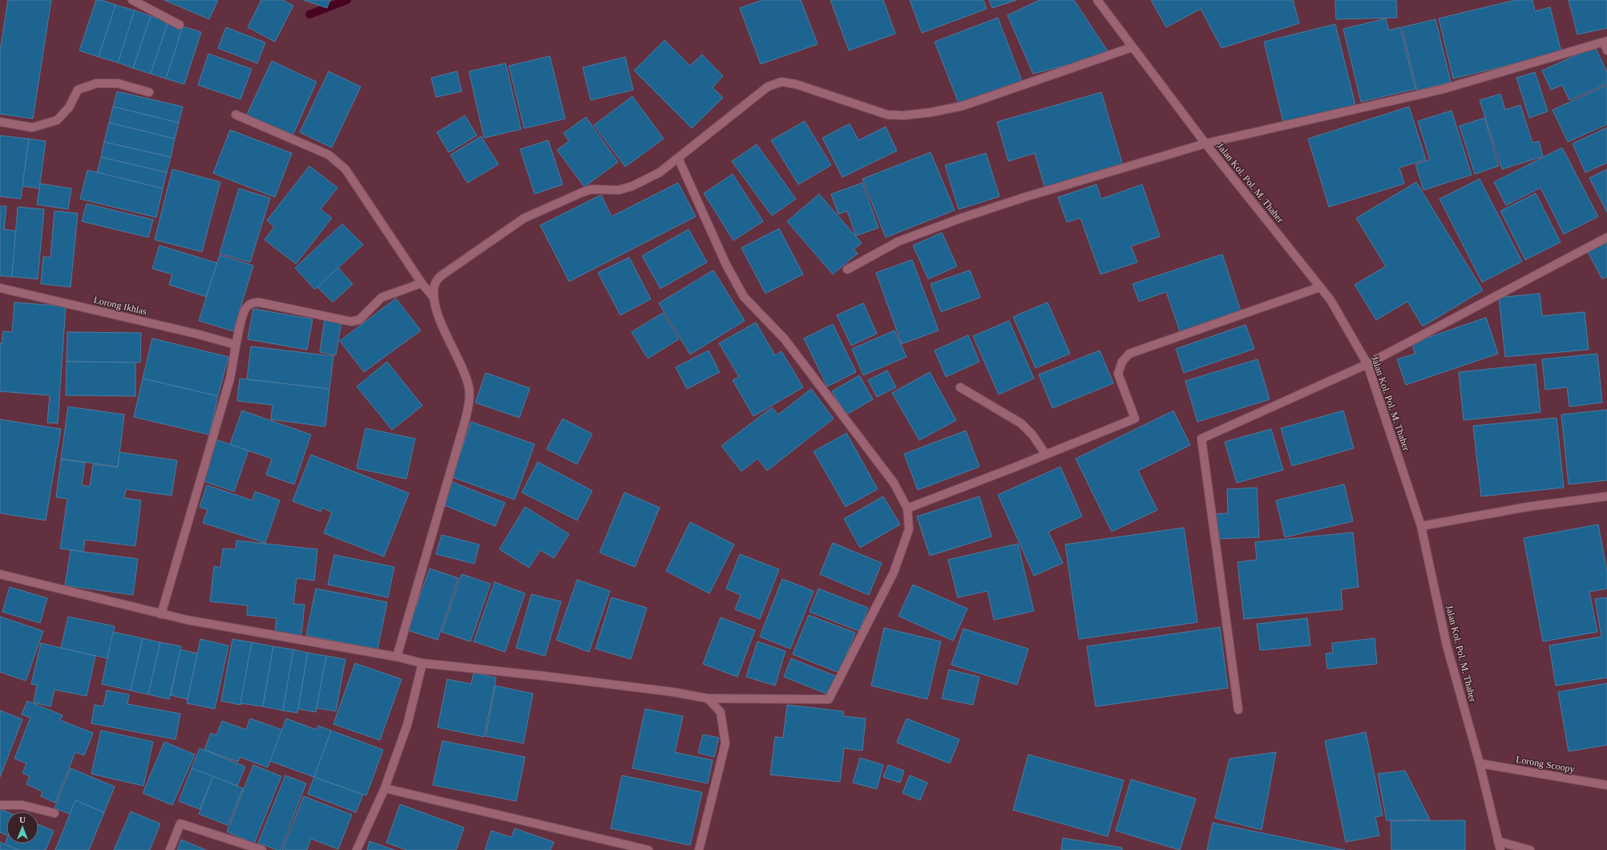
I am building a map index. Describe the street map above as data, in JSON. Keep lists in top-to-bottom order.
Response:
{
  "streets": {
    "street": ["Jalan Kol. Pol. M. Thaher", "Lorong Ikhlas", "Lorong Scoopy"]
  },
  "crossings": [
    ["Jalan Kol. Pol. M. Thaher", "Lorong Scoopy"]
  ],
  "north": "top"
}
